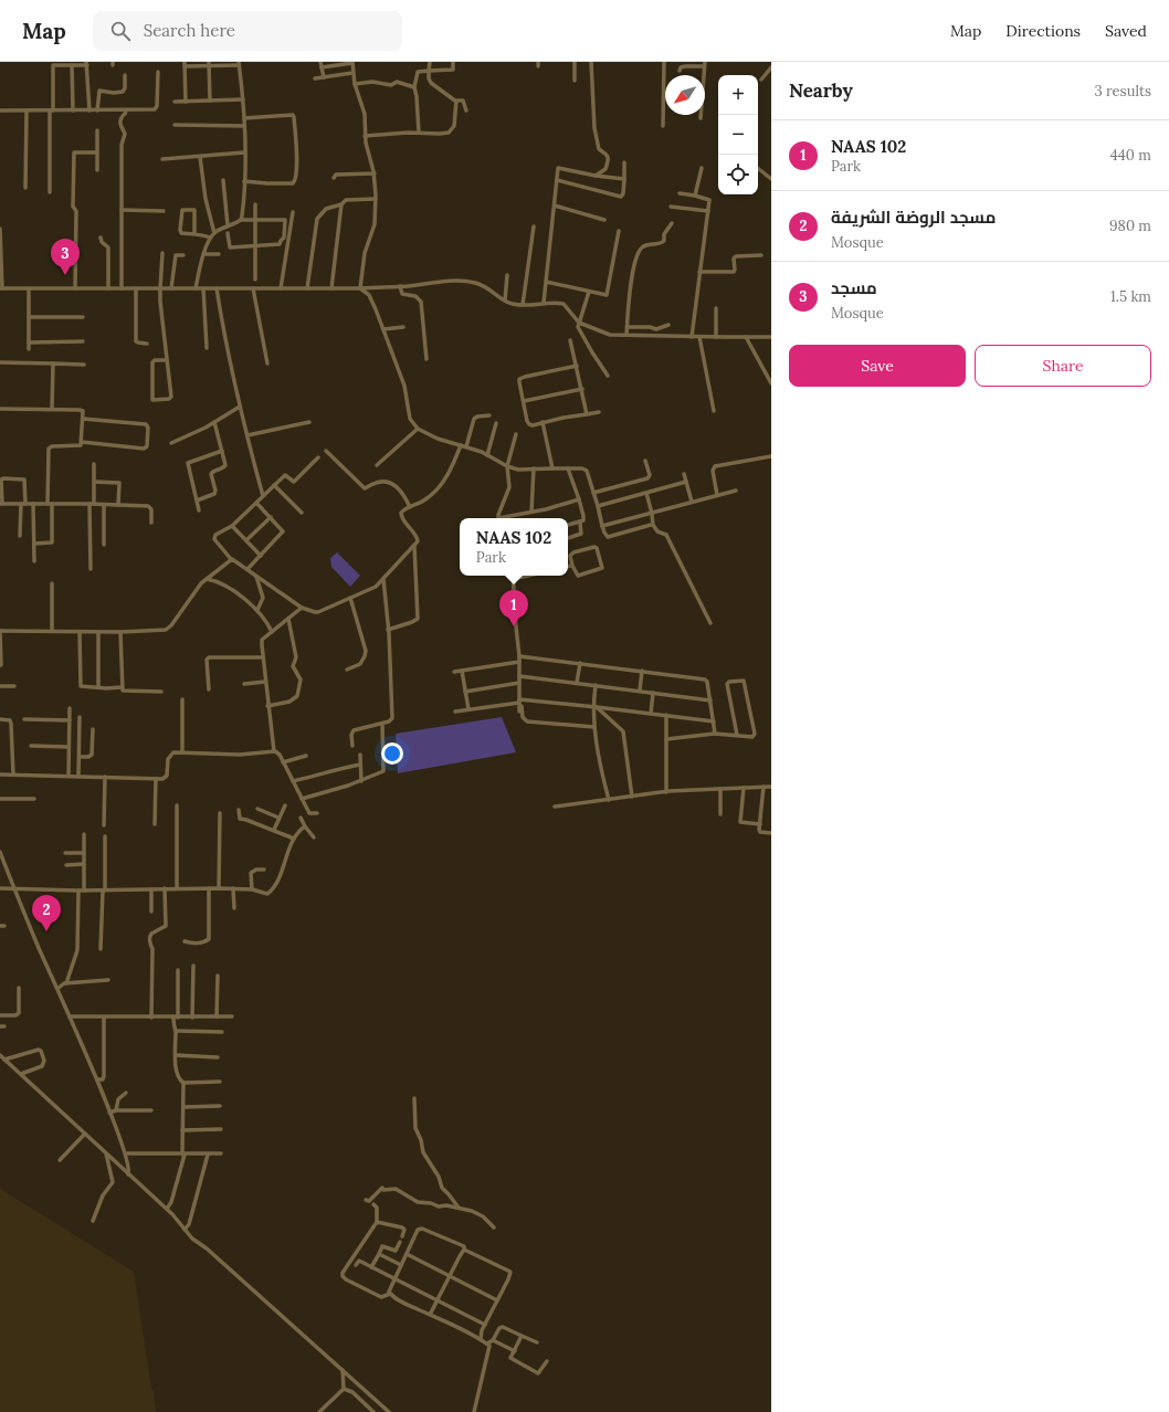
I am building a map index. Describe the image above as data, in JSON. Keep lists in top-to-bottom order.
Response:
{
  "north": "bottom left",
  "page": {
    "header": "Map",
    "search": "Search here",
    "nav": ["Map", "Directions", "Saved"],
    "heading": ["Nearby", "3 results"],
    "map_buttons": ["+", "−"],
    "list": [
      {
        "mark": "1",
        "name": "NAAS 102",
        "note": "Park",
        "value": "440 m"
      },
      {
        "mark": "2",
        "name": "مسجد الروضة الشريفة",
        "note": "Mosque",
        "value": "980 m"
      },
      {
        "mark": "3",
        "name": "مسجد",
        "note": "Mosque",
        "value": "1.5 km"
      }
    ],
    "pins": ["3", "1", "2"],
    "buttons": ["Save", "Share"],
    "popup": ["NAAS 102", "Park"]
  }
}
